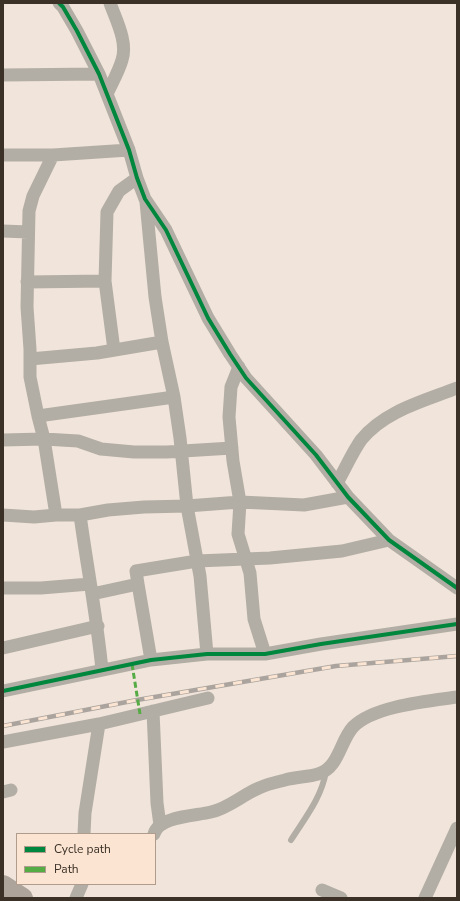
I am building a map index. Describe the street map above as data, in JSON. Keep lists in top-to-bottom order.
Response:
{
  "legend": ["Cycle path", "Path"]
}
